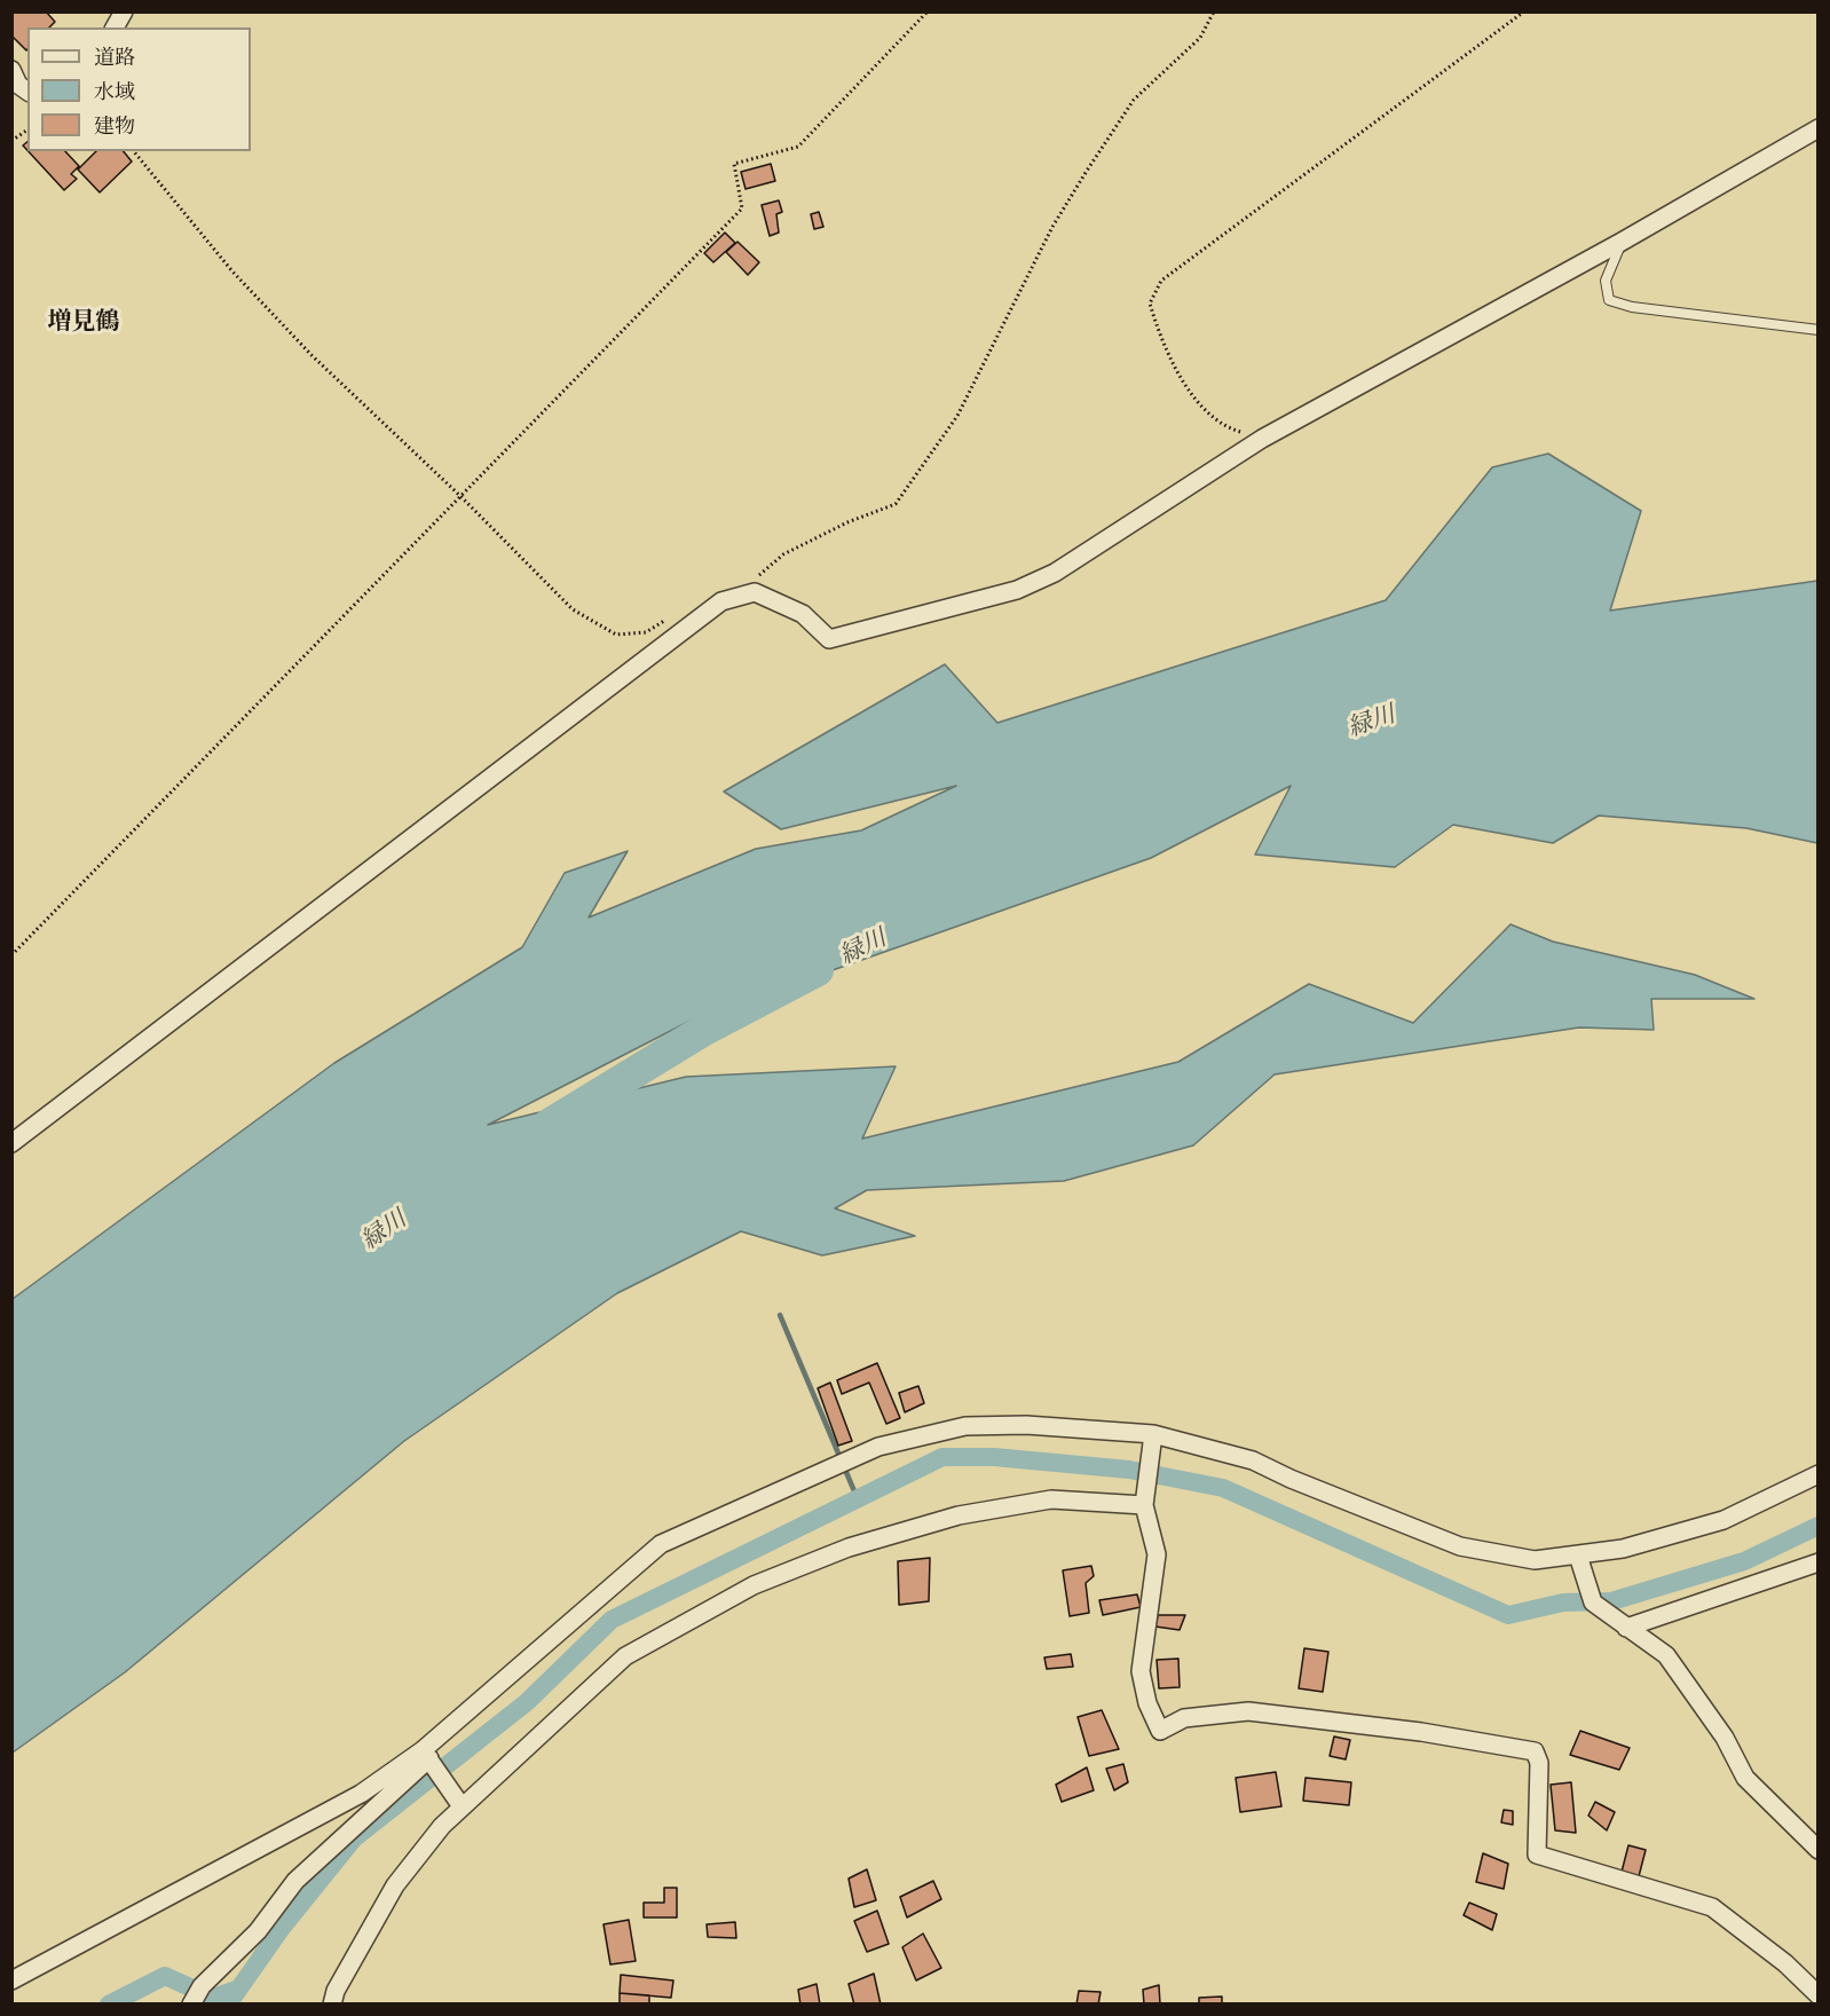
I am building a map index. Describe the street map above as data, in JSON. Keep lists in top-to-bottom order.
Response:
{
  "districts": ["増見鶴"],
  "water": ["緑川"],
  "legend": ["道路", "水域", "建物"]
}
